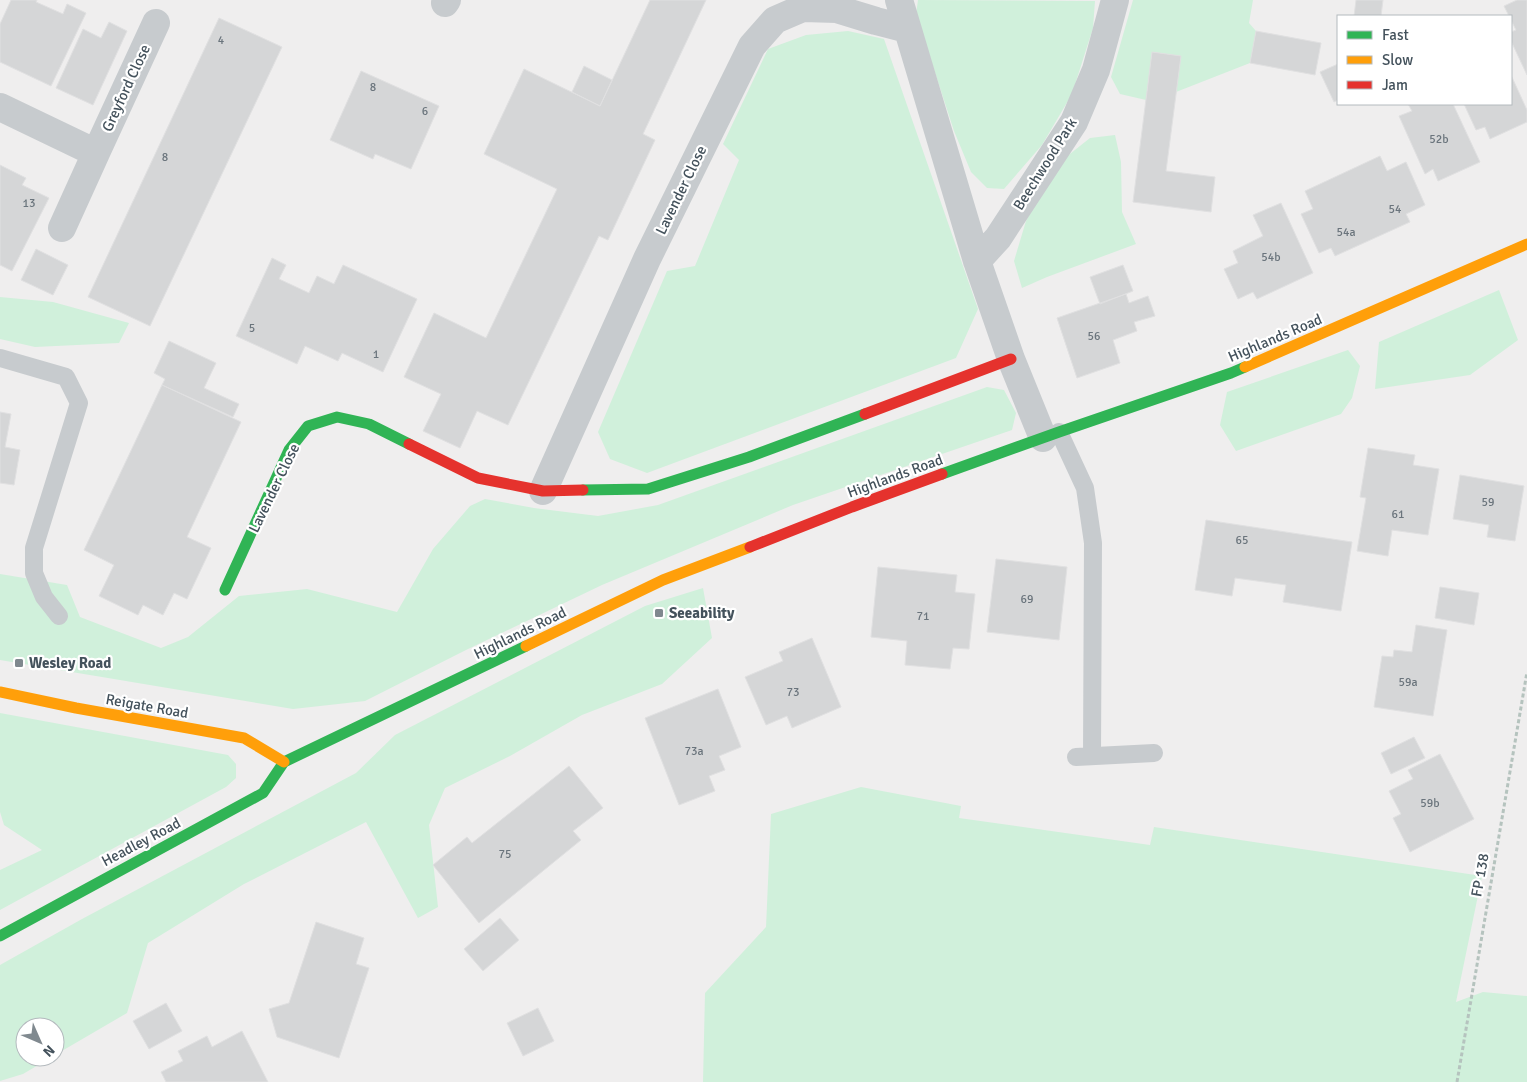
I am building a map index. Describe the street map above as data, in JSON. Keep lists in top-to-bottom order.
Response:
{
  "streets": {
    "main road": [
      "Lavender Close",
      "Highlands Road",
      "Reigate Road",
      "Headley Road"
    ],
    "street": ["Greyford Close", "Beechwood Park"],
    "path": ["FP 138"]
  },
  "crossings": [
    ["Highlands Road", "Reigate Road"],
    ["Highlands Road", "Headley Road"],
    ["Reigate Road", "Headley Road"]
  ],
  "places": {
    "transit": ["Seeability", "Wesley Road"]
  },
  "house_numbers": [
    "4",
    "8",
    "6",
    "52b",
    "8",
    "13",
    "54",
    "54a",
    "54b",
    "5",
    "56",
    "1",
    "59",
    "61",
    "65",
    "69",
    "71",
    "59a",
    "73",
    "73a",
    "59b",
    "75"
  ],
  "legend": ["Fast", "Slow", "Jam"],
  "north": "bottom right"
}
